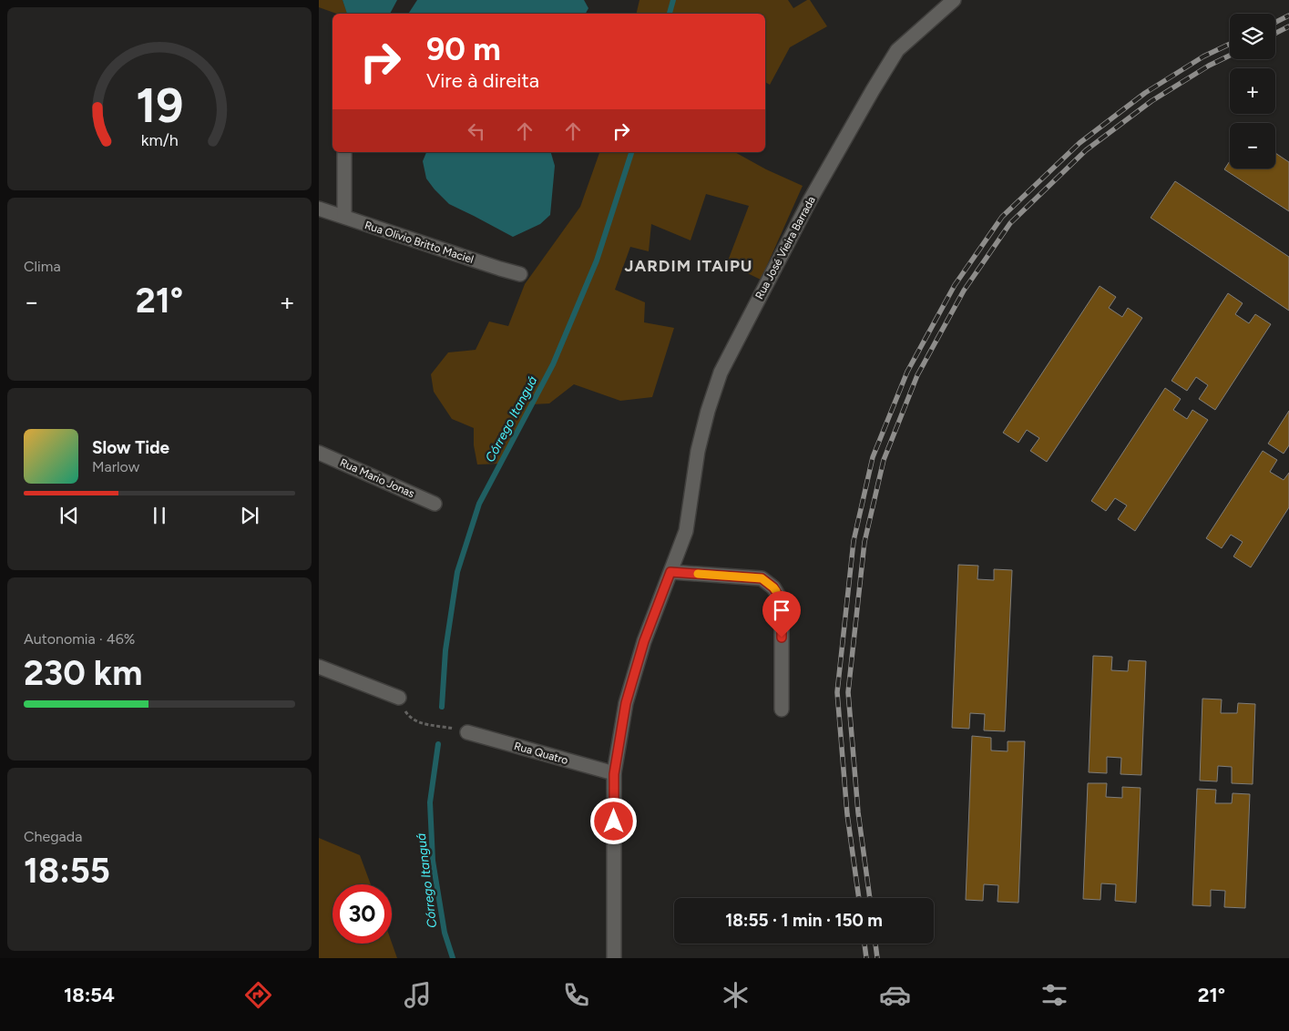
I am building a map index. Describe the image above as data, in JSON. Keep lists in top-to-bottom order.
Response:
{
  "streets": {
    "street": [
      "Rua Olivio Britto Maciel",
      "Rua José Vieira Barrada",
      "Rua Mario Jonas",
      "Rua Quatro"
    ]
  },
  "crossings": [
    ["Rua José Vieira Barrada", "Rua Quatro"]
  ],
  "districts": ["JARDIM ITAIPU"],
  "water": ["Córrego Itanguá"],
  "page": {
    "map_buttons": ["+", "−"],
    "turn": ["90 m", "Vire à direita"],
    "tile": [
      "Clima",
      ["Autonomia · 46%", "230 km"],
      ["Chegada", "18:55"]
    ],
    "heat": ["−", "21°", "+"],
    "song": ["Slow Tide", "Marlow"],
    "limit": "30",
    "trip": "18:55 · 1 min · 150 m",
    "tabs": ["18:54", "21°"],
    "gauge": ["19", "km/h"]
  }
}
